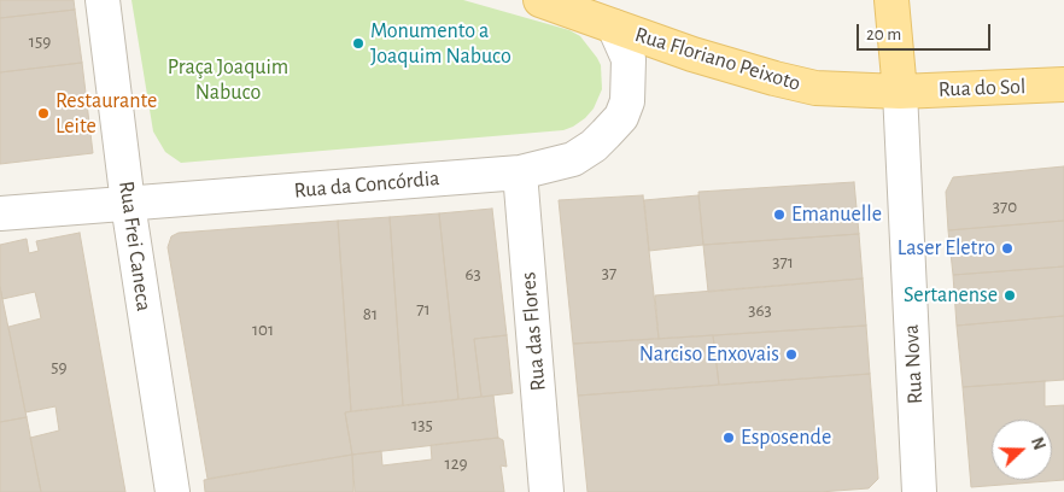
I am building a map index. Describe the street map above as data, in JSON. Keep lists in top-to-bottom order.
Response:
{
  "streets": {
    "main road": ["Rua Floriano Peixoto", "Rua do Sol"],
    "street": [
      "Rua da Concórdia",
      "Rua Frei Caneca",
      "Rua das Flores",
      "Rua Nova"
    ]
  },
  "crossings": [
    ["Rua Floriano Peixoto", "Rua do Sol"],
    ["Rua Floriano Peixoto", "Rua da Concórdia"],
    ["Rua Floriano Peixoto", "Rua Nova"],
    ["Rua do Sol", "Rua Nova"],
    ["Rua da Concórdia", "Rua Frei Caneca"],
    ["Rua da Concórdia", "Rua das Flores"]
  ],
  "parks": ["Praça Joaquim Nabuco"],
  "places": [
    "Monumento a Joaquim Nabuco",
    "Restaurante Leite",
    "Emanuelle",
    "Laser Eletro",
    "Sertanense",
    "Narciso Enxovais",
    "Esposende"
  ],
  "house_numbers": [
    "159",
    "370",
    "371",
    "37",
    "63",
    "71",
    "363",
    "81",
    "101",
    "59",
    "135",
    "129"
  ],
  "scale_bar": "20 m",
  "north": "right"
}
